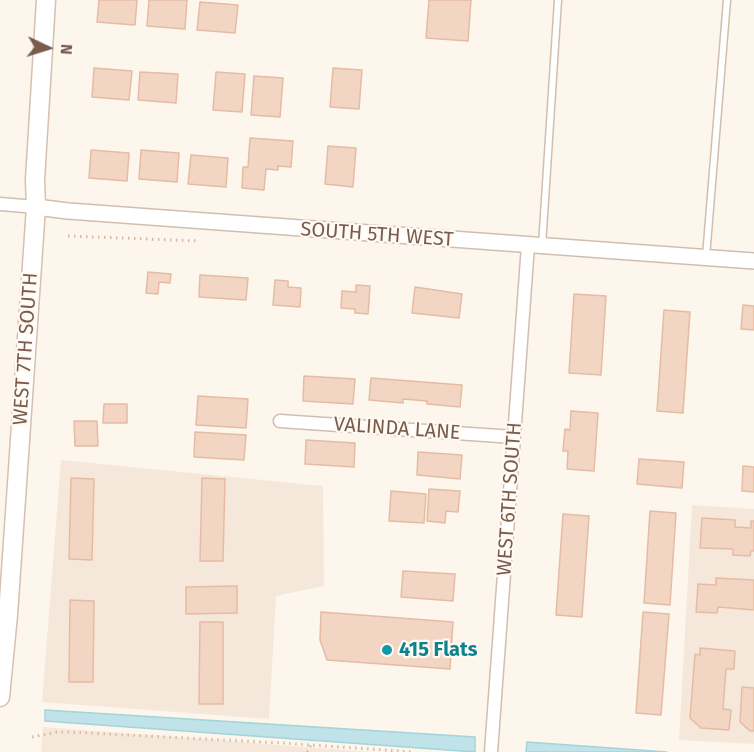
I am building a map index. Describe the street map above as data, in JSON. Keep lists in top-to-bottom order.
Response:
{
  "streets": {
    "main road": ["WEST 7TH SOUTH"],
    "street": ["SOUTH 5TH WEST", "VALINDA LANE", "WEST 6TH SOUTH"]
  },
  "crossings": [
    ["SOUTH 5TH WEST", "WEST 7TH SOUTH"],
    ["SOUTH 5TH WEST", "WEST 6TH SOUTH"],
    ["VALINDA LANE", "WEST 6TH SOUTH"]
  ],
  "places": ["415 Flats"],
  "north": "right"
}
